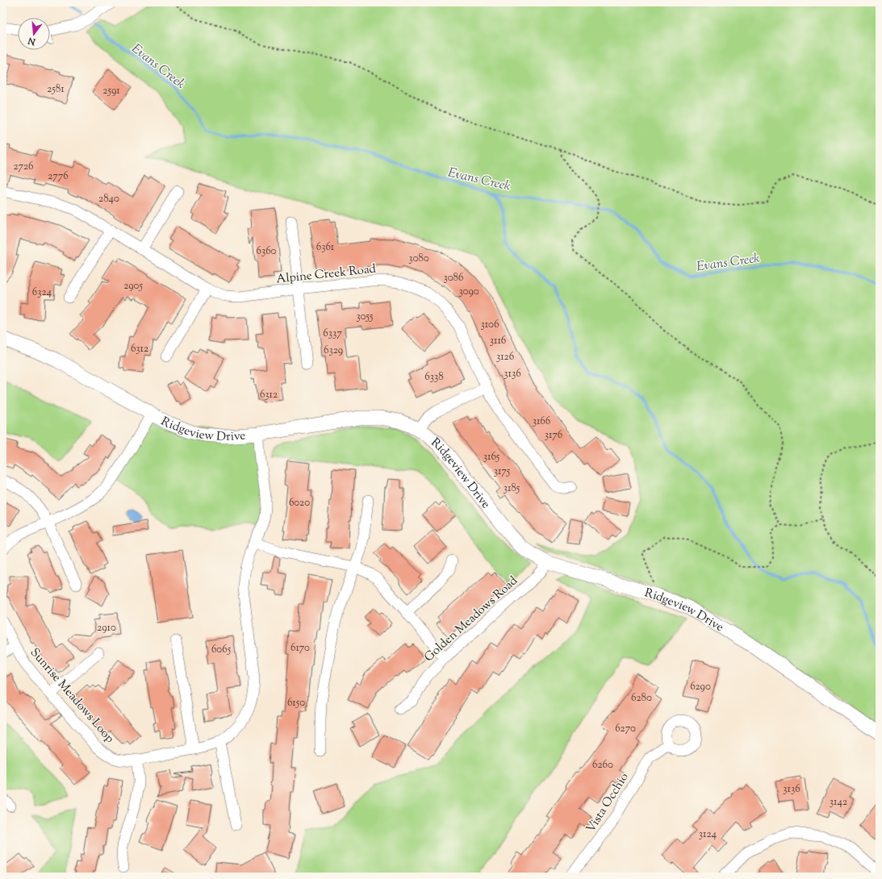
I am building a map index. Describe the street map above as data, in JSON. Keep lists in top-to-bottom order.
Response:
{
  "streets": {
    "street": [
      "Alpine Creek Road",
      "Ridgeview Drive",
      "Golden Meadows Road",
      "Sunrise Meadows Loop",
      "Vista Occhio"
    ]
  },
  "crossings": [
    ["Ridgeview Drive", "Golden Meadows Road"],
    ["Ridgeview Drive", "Sunrise Meadows Loop"]
  ],
  "water": ["Evans Creek"],
  "house_numbers": [
    "2581",
    "2591",
    "2726",
    "2776",
    "2840",
    "6361",
    "6360",
    "3080",
    "3086",
    "2905",
    "3090",
    "6324",
    "3055",
    "3106",
    "6337",
    "3116",
    "6312",
    "6329",
    "3126",
    "3136",
    "6338",
    "6312",
    "3166",
    "3176",
    "3165",
    "3175",
    "3185",
    "6020",
    "2910",
    "6170",
    "6065",
    "6290",
    "6280",
    "6150",
    "6270",
    "6260",
    "3136",
    "3142",
    "3124"
  ],
  "north": "bottom"
}
